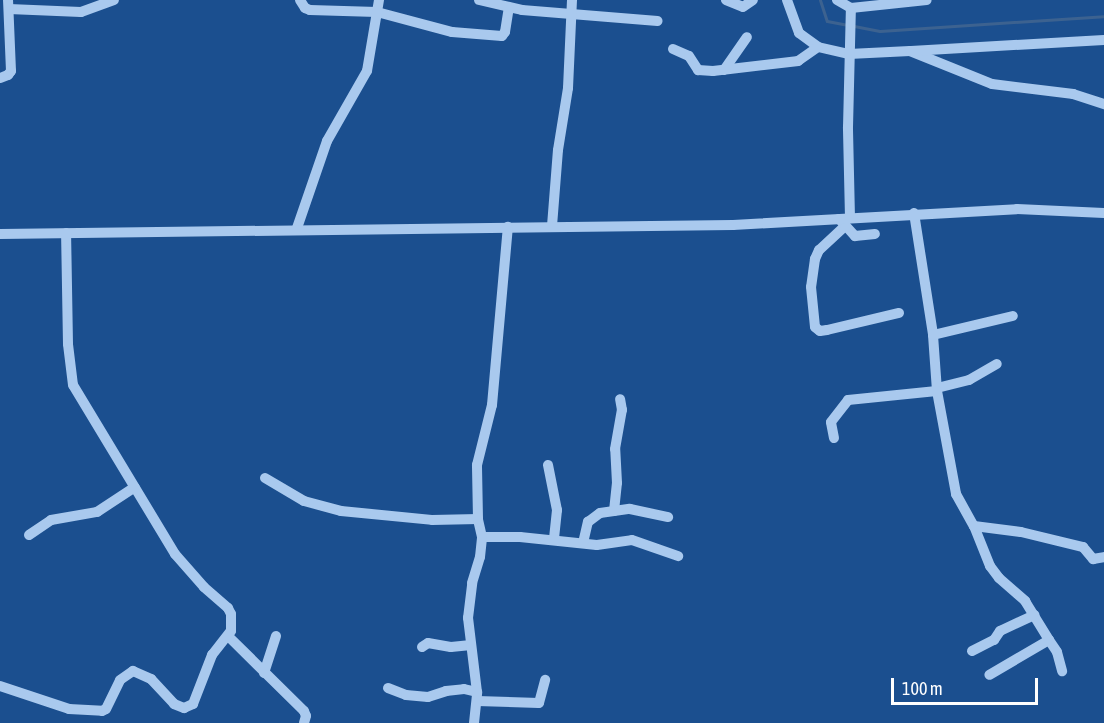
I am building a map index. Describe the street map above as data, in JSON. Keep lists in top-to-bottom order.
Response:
{
  "scale_bar": "100 m"
}
